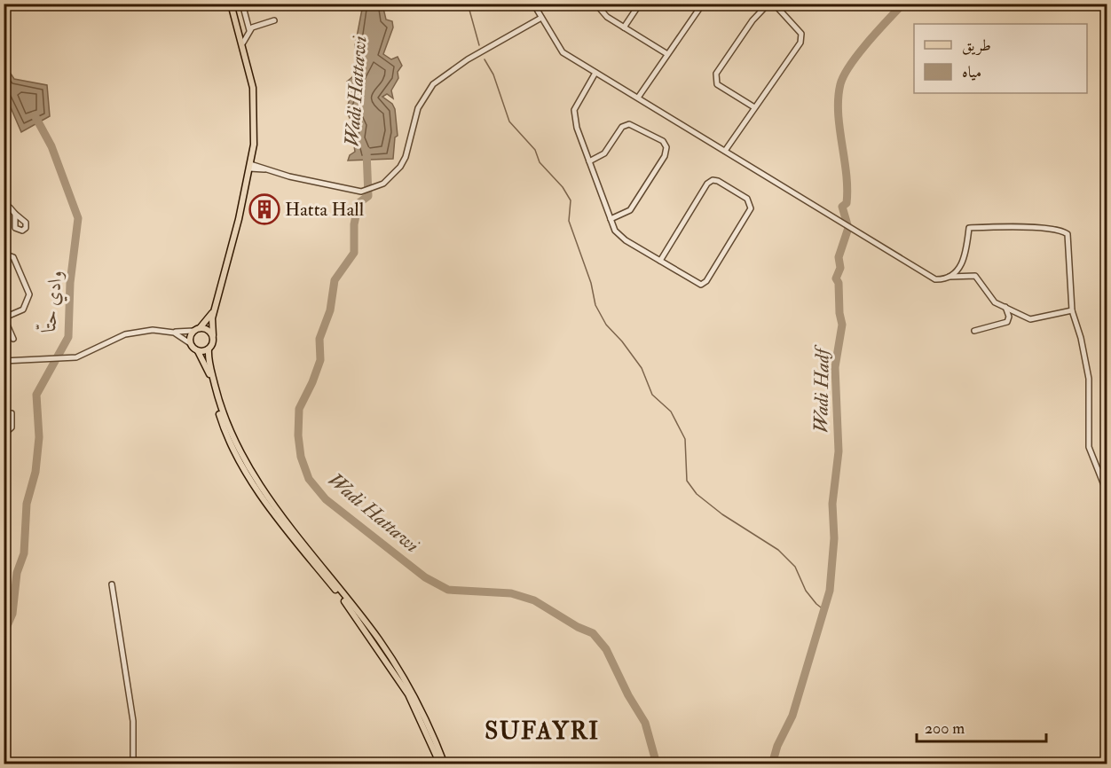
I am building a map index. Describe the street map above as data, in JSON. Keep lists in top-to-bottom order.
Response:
{
  "districts": ["SUFAYRI"],
  "water": ["Wadi Hattawi", "وادي حتّا", "Wadi Hadf"],
  "places": {
    "building": ["Hatta Hall"]
  },
  "legend": ["طريق", "مياه"],
  "scale_bar": "200 m"
}
